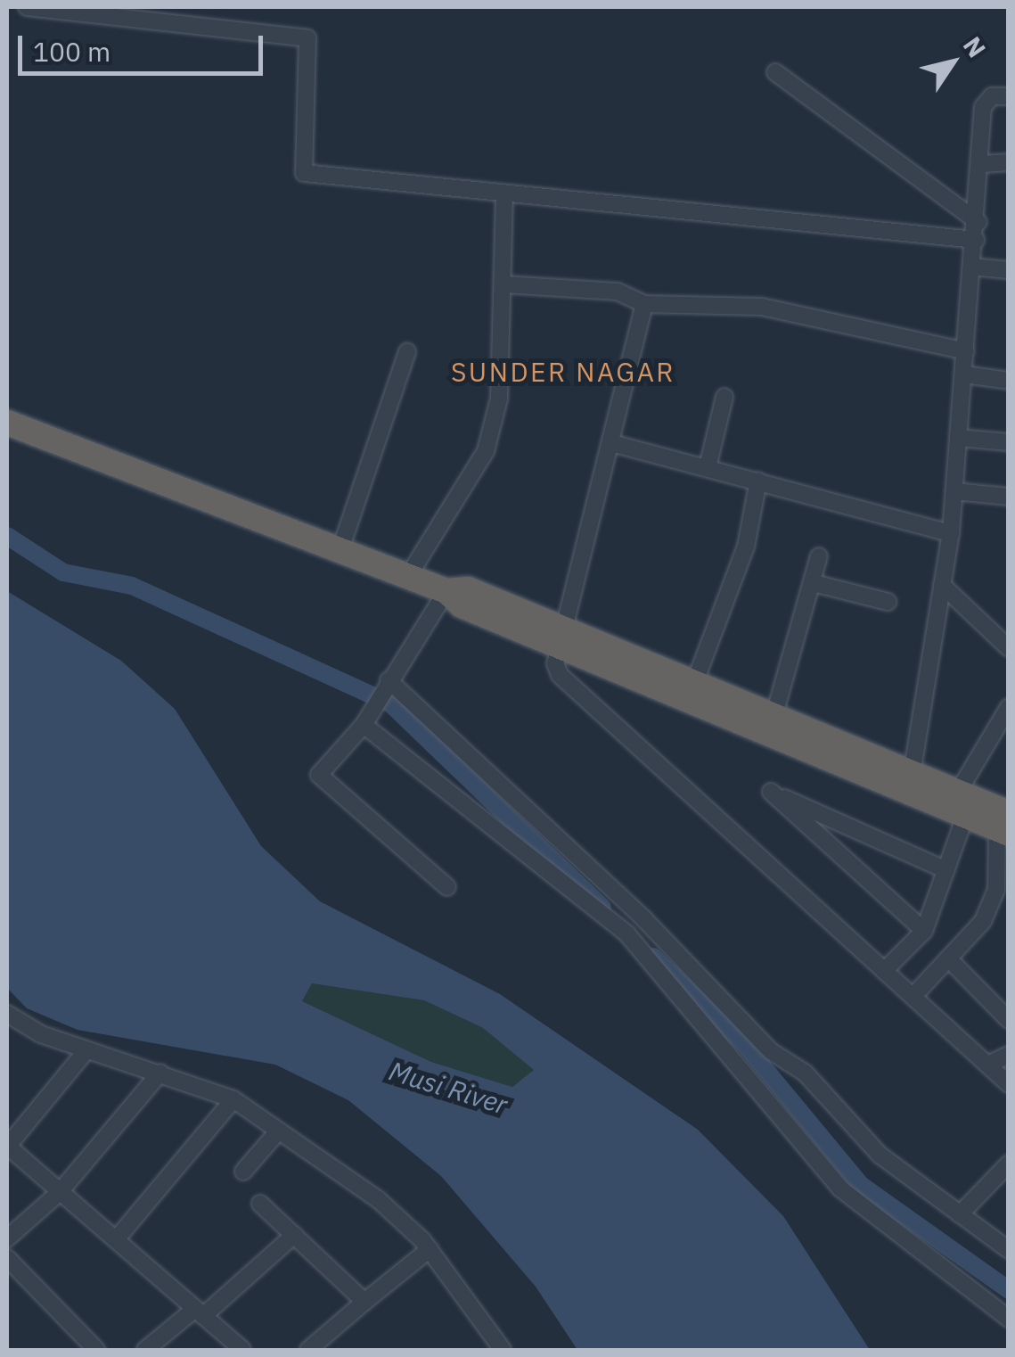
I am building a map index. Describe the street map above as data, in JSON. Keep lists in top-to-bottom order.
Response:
{
  "districts": ["SUNDER NAGAR"],
  "water": ["Musi River"],
  "scale_bar": "100 m",
  "north": "top right"
}
